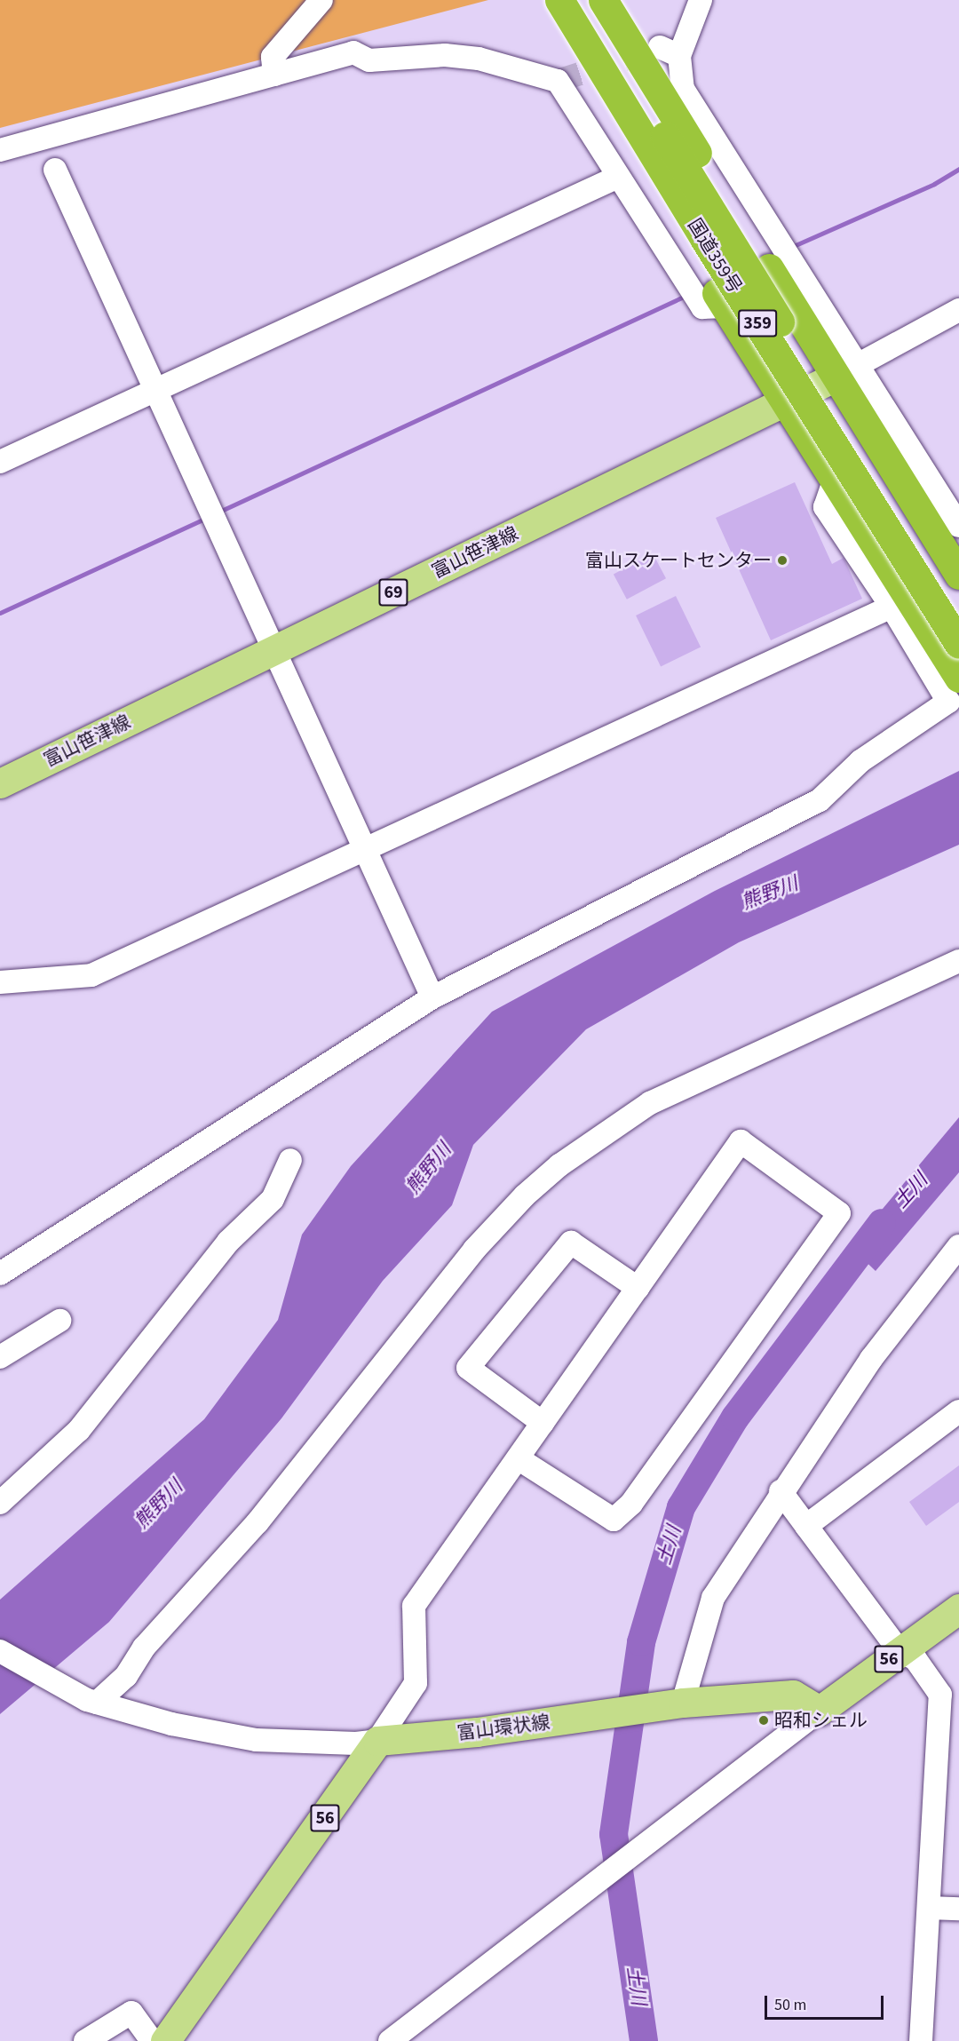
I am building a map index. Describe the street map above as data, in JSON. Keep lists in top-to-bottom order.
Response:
{
  "streets": {
    "highway": ["国道359号", "359"],
    "main road": [
      "富山笹津線",
      "69",
      "56",
      "富山環状線"
    ]
  },
  "crossings": [
    ["56", "富山環状線"]
  ],
  "water": ["熊野川", "土川"],
  "places": ["富山スケートセンター", "昭和シェル"],
  "scale_bar": "50 m"
}
